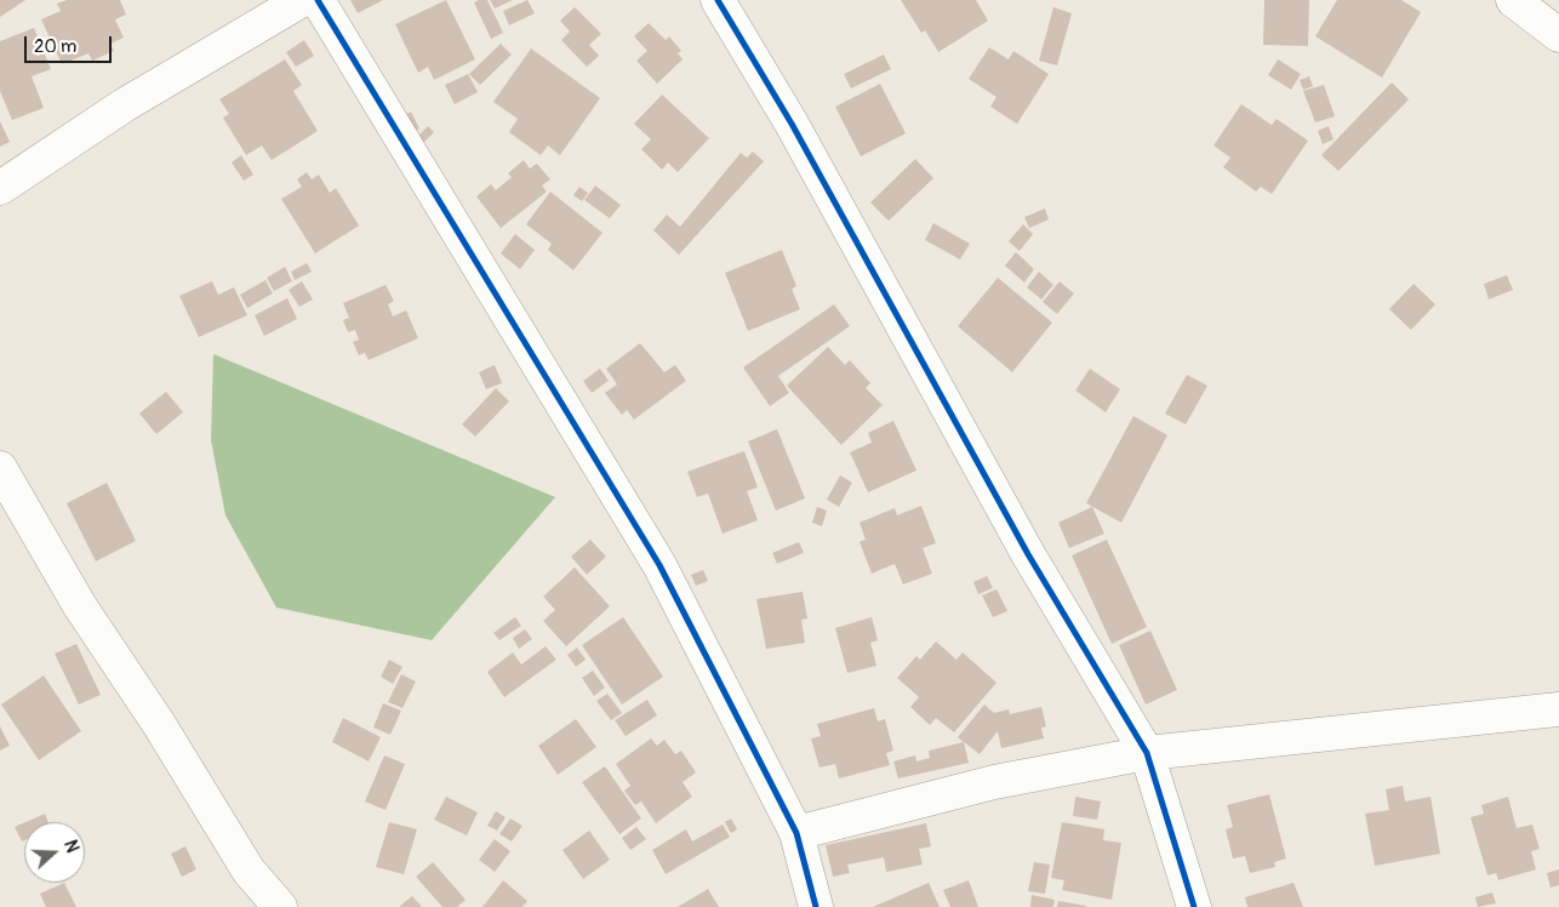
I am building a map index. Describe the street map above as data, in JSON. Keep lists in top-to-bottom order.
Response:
{
  "scale_bar": "20 m",
  "north": "right"
}
